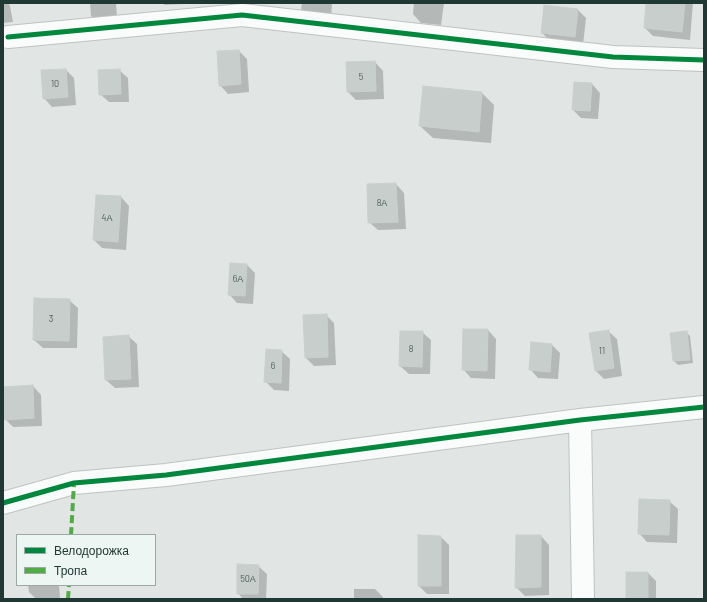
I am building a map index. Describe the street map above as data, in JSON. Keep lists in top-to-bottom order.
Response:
{
  "house_numbers": [
    "5",
    "10",
    "8А",
    "4А",
    "6А",
    "3",
    "8",
    "11",
    "6",
    "50А"
  ],
  "legend": ["Велодорожка", "Тропа"]
}
